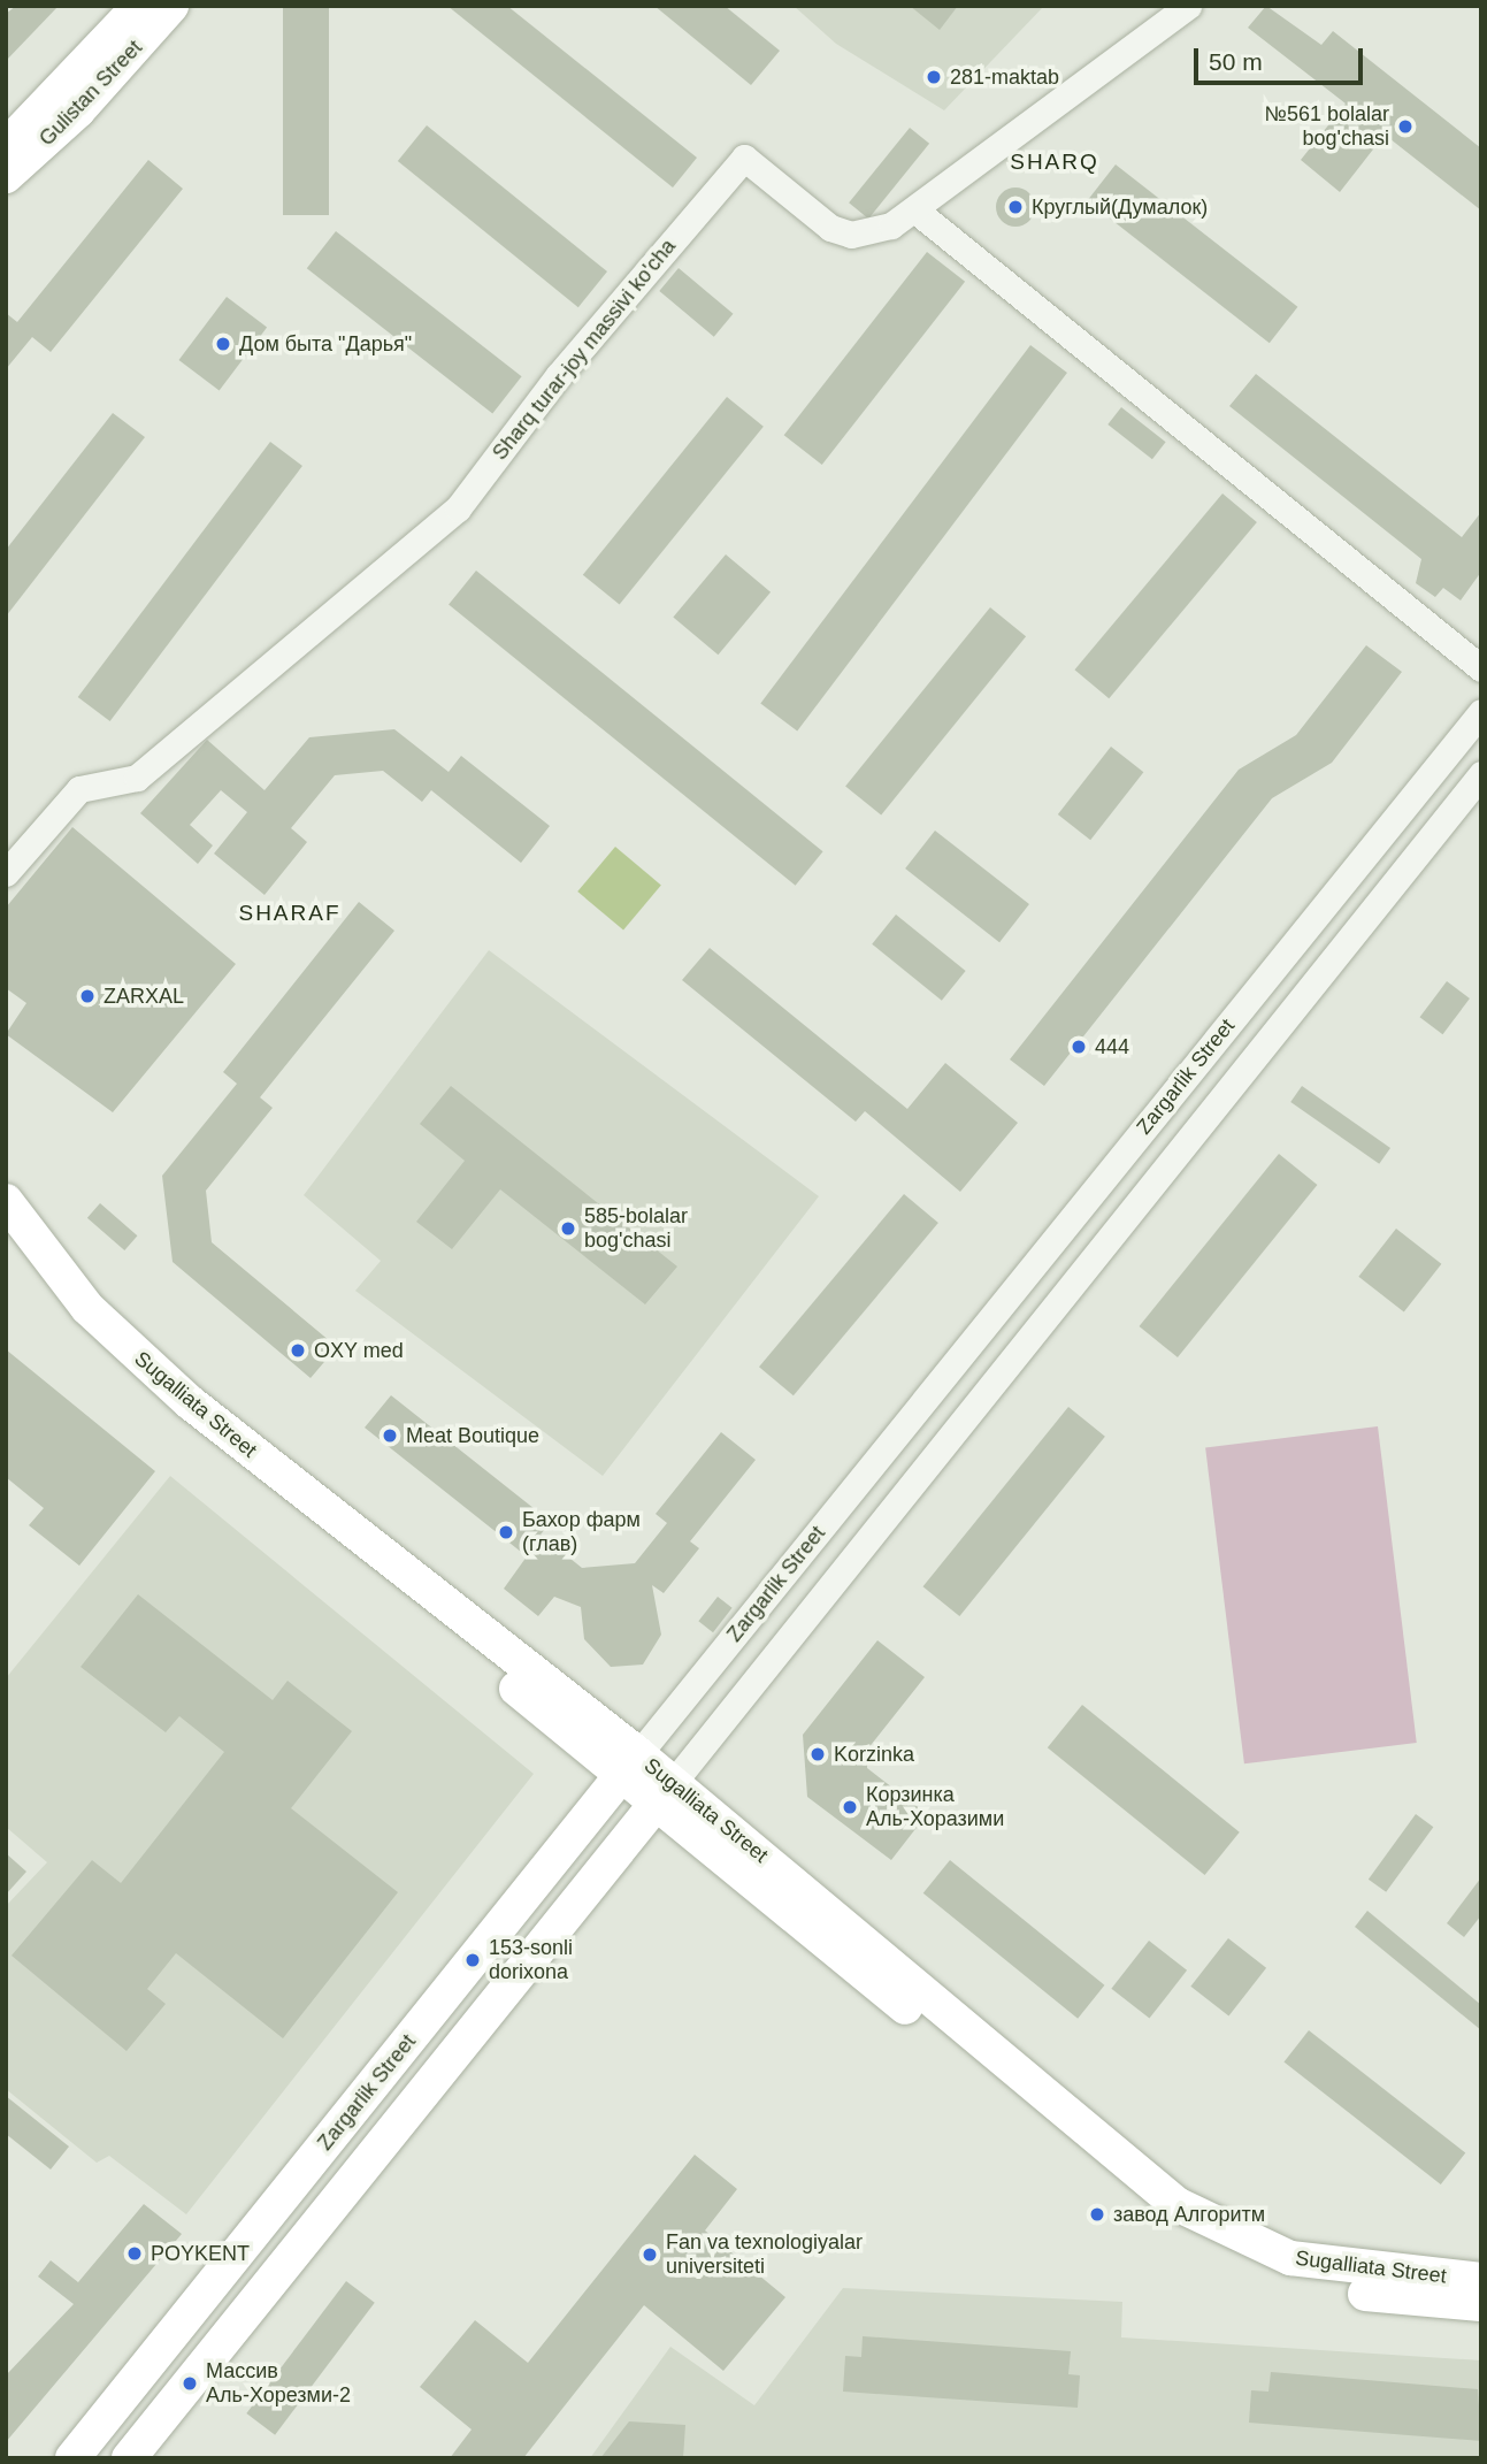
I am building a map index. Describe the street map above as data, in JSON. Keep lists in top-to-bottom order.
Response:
{
  "streets": {
    "main road": ["Gulistan Street", "Zargarlik Street", "Sugalliata Street"],
    "street": ["Sharq turar-joy massivi ko'cha"]
  },
  "crossings": [
    ["Zargarlik Street", "Sugalliata Street"]
  ],
  "districts": ["SHARQ", "SHARAF"],
  "places": [
    "281-maktab",
    "№561 bolalar bog'chasi",
    "Круглый(Думалок)",
    "Дом быта \"Дарья\"",
    "ZARXAL",
    "444",
    "585-bolalar bog'chasi",
    "OXY med",
    "Meat Boutique",
    "Бахор фарм (глав)",
    "Korzinka",
    "Корзинка Аль-Хоразими",
    "153-sonli dorixona",
    "завод Алгоритм",
    "POYKENT",
    "Fan va texnologiyalar universiteti",
    "Массив Аль-Хорезми-2"
  ],
  "scale_bar": "50 m"
}
